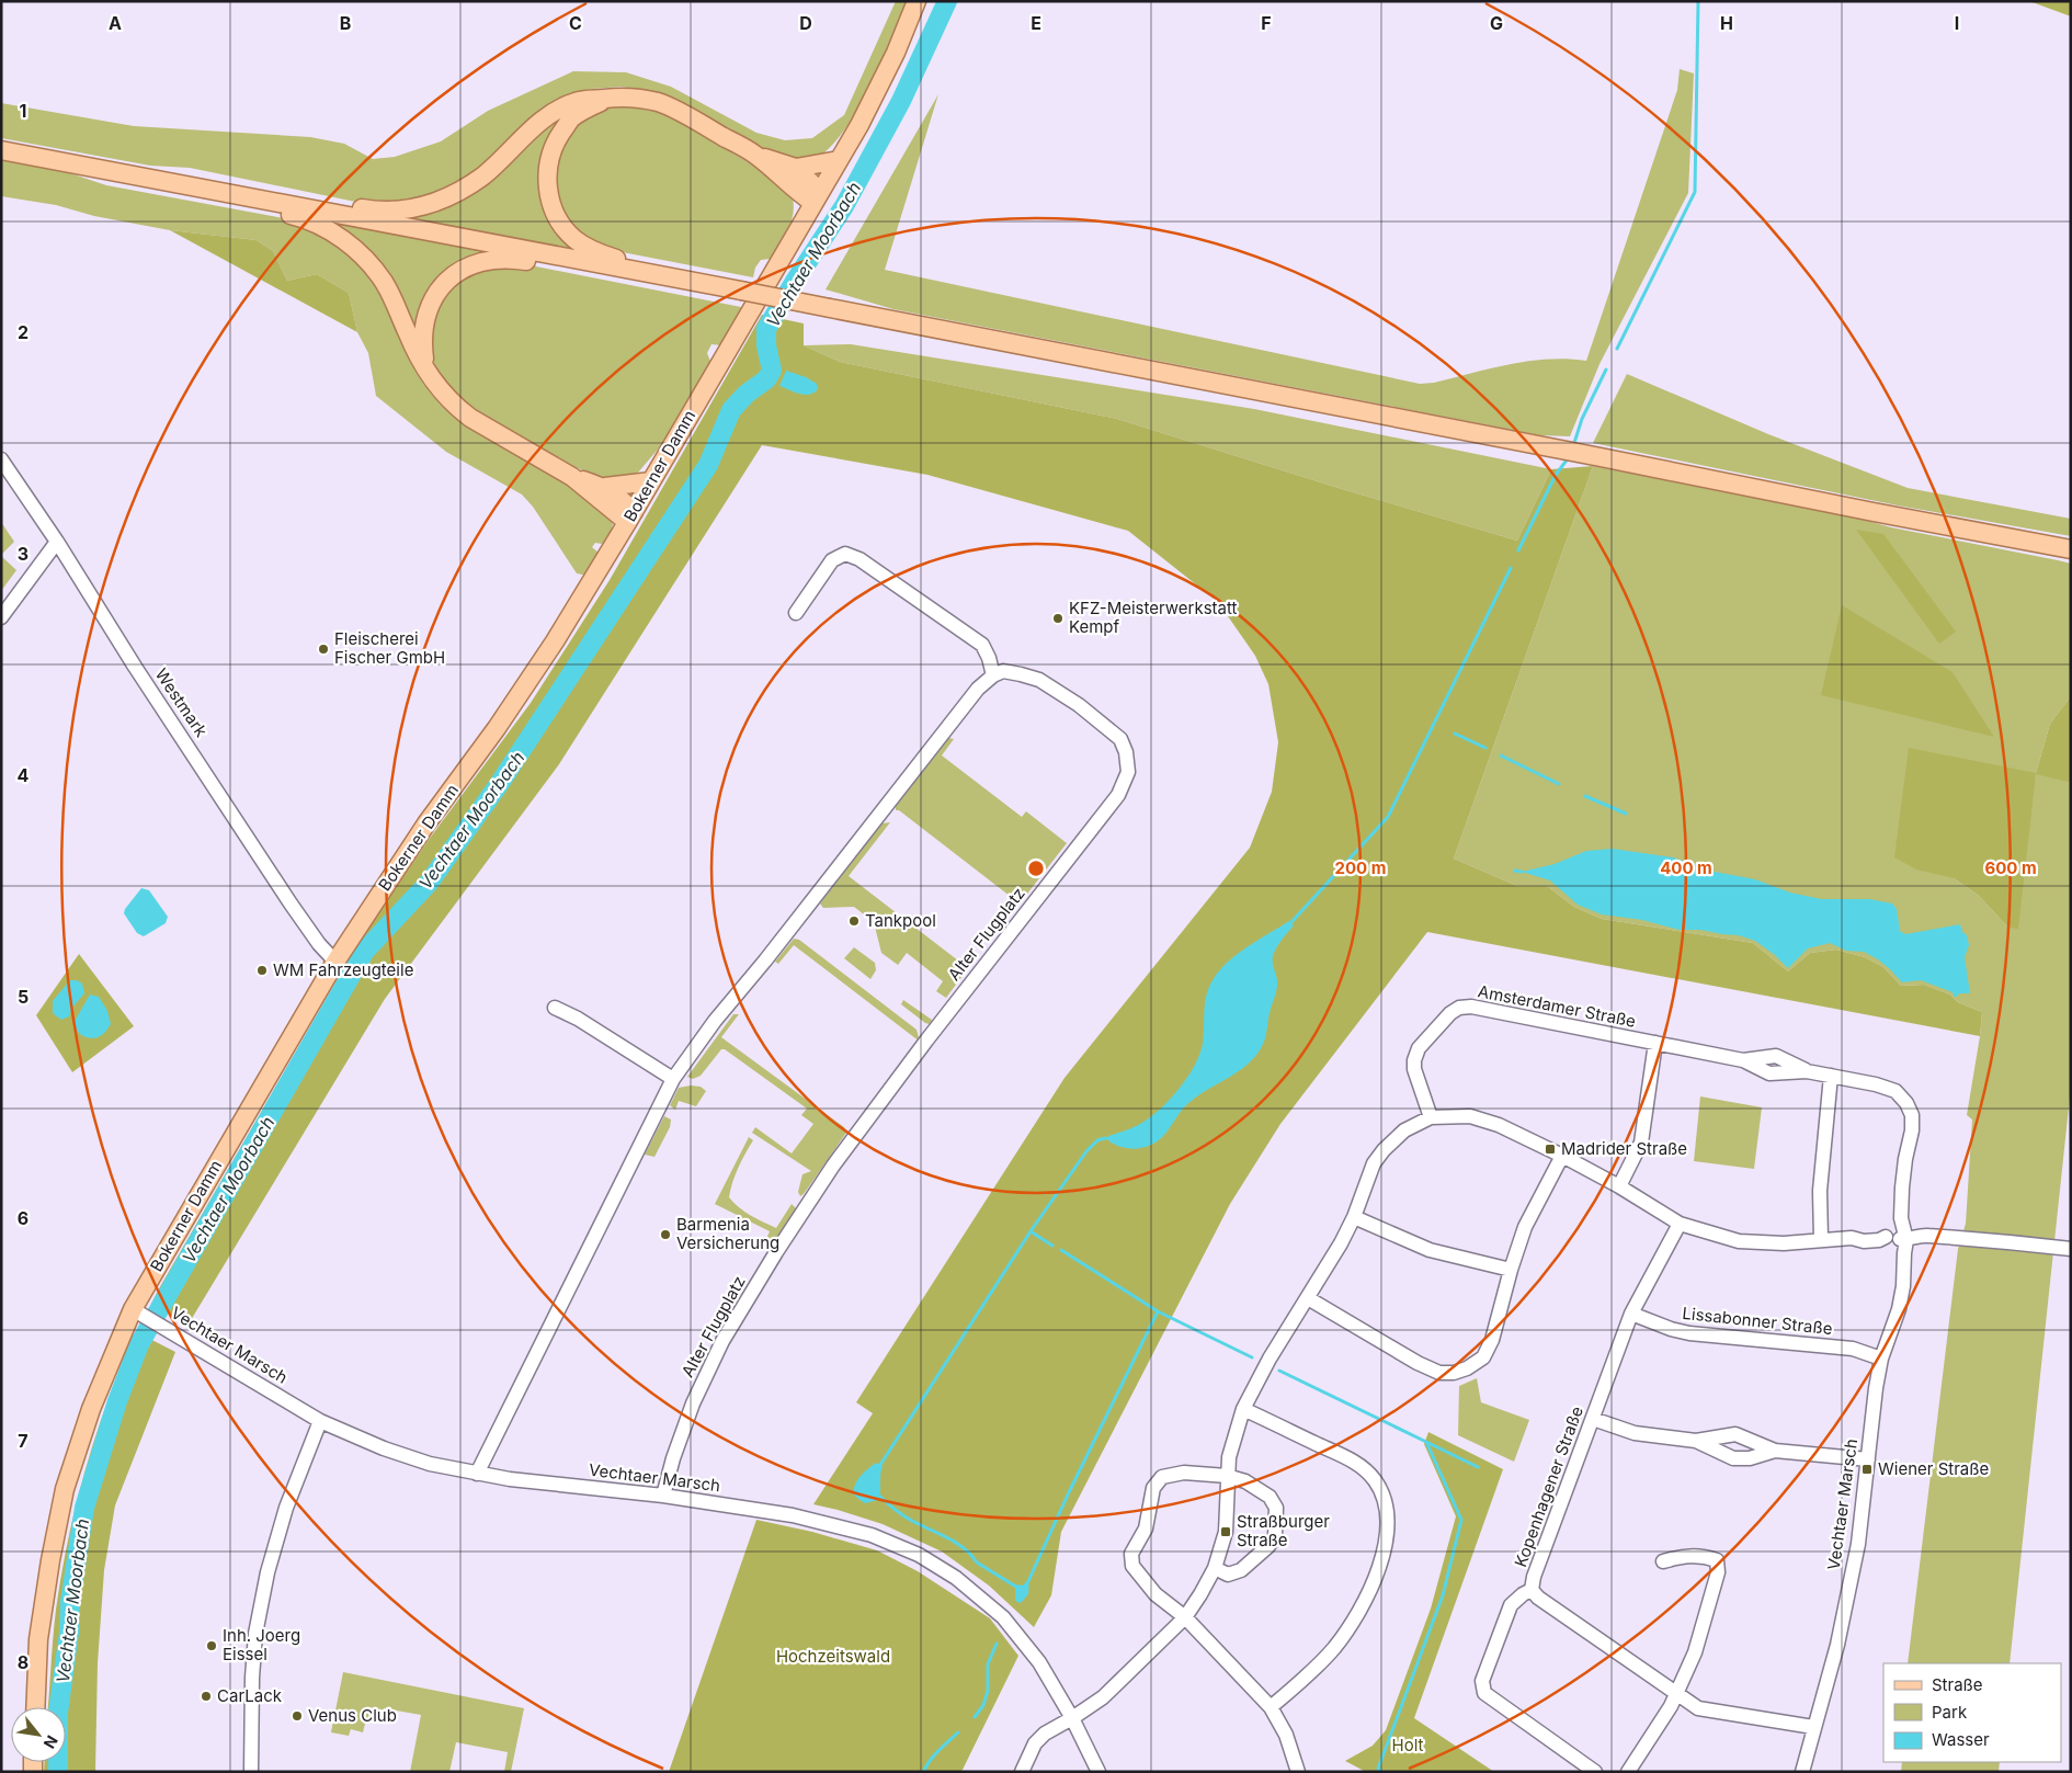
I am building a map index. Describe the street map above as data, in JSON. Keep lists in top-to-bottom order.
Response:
{
  "streets": {
    "main road": ["Bokerner Damm"],
    "street": [
      "Westmark",
      "Alter Flugplatz",
      "Amsterdamer Straße",
      "Lissabonner Straße",
      "Vechtaer Marsch",
      "Kopenhagener Straße"
    ]
  },
  "crossings": [
    ["Bokerner Damm", "Westmark"],
    ["Bokerner Damm", "Vechtaer Marsch"],
    ["Alter Flugplatz", "Vechtaer Marsch"],
    ["Amsterdamer Straße", "Vechtaer Marsch"],
    ["Lissabonner Straße", "Vechtaer Marsch"],
    ["Lissabonner Straße", "Kopenhagener Straße"],
    ["Vechtaer Marsch", "Kopenhagener Straße"]
  ],
  "water": ["Vechtaer Moorbach"],
  "parks": ["Hochzeitswald", "Holt"],
  "places": {
    "other": [
      "KFZ-Meisterwerkstatt Kempf",
      "Fleischerei Fischer GmbH",
      "Tankpool",
      "WM Fahrzeugteile",
      "Barmenia Versicherung",
      "Inh. Joerg Eissel",
      "CarLack",
      "Venus Club"
    ],
    "transit": ["Madrider Straße", "Wiener Straße", "Straßburger Straße"]
  },
  "legend": ["Straße", "Park", "Wasser"],
  "north": "bottom right",
  "grid": {
    "columns": [
      "A",
      "B",
      "C",
      "D",
      "E",
      "F",
      "G",
      "H",
      "I"
    ],
    "rows": [
      "1",
      "2",
      "3",
      "4",
      "5",
      "6",
      "7",
      "8"
    ]
  },
  "rings": ["200 m", "400 m", "600 m"]
}
